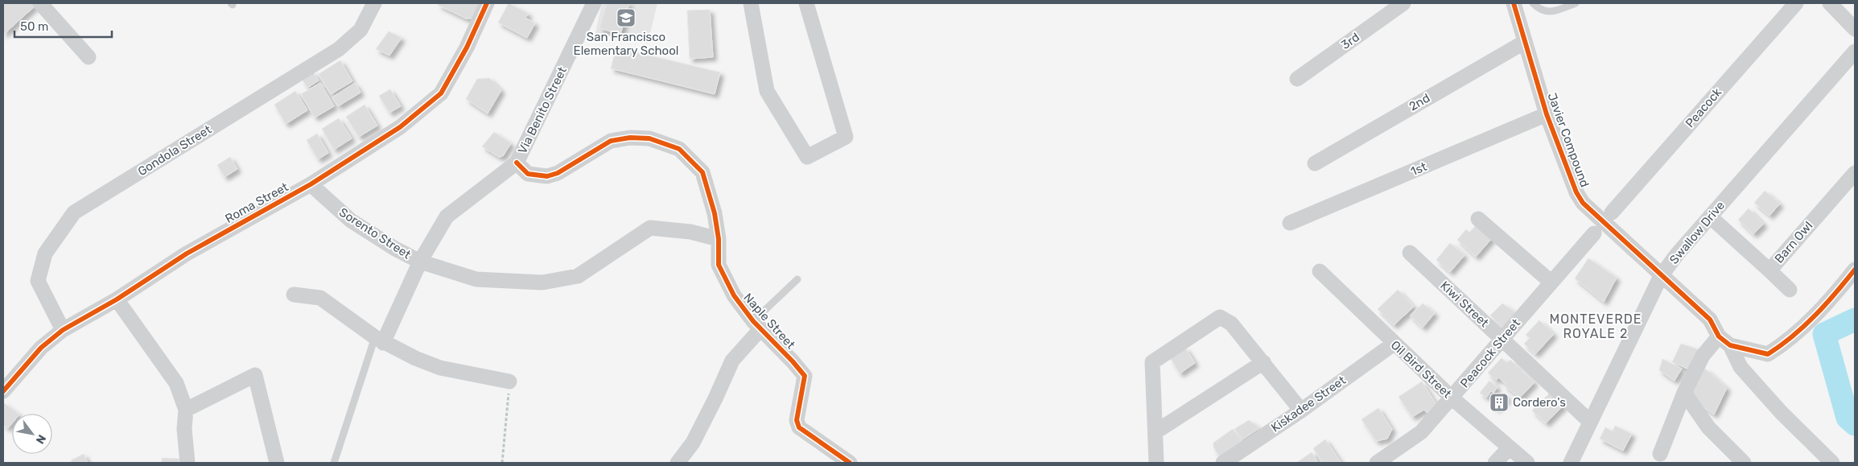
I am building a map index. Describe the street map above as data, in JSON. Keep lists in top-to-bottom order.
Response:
{
  "streets": {
    "street": [
      "3rd",
      "2nd",
      "Peacock",
      "Via Benito Street",
      "Javier Compound",
      "Gondola Street",
      "1st",
      "Roma Street",
      "Swallow Drive",
      "Sorento Street",
      "Barn Owl",
      "Kiwi Street",
      "Naple Street",
      "Peacock Street",
      "Oil Bird Street",
      "Kiskadee Street"
    ]
  },
  "crossings": [
    ["2nd", "Javier Compound"],
    ["Via Benito Street", "Sorento Street"],
    ["Via Benito Street", "Naple Street"],
    ["Javier Compound", "1st"],
    ["Javier Compound", "Swallow Drive"],
    ["Gondola Street", "Roma Street"],
    ["Roma Street", "Sorento Street"],
    ["Swallow Drive", "Barn Owl"],
    ["Swallow Drive", "Kiwi Street"],
    ["Sorento Street", "Naple Street"],
    ["Kiwi Street", "Peacock Street"],
    ["Peacock Street", "Oil Bird Street"],
    ["Oil Bird Street", "Kiskadee Street"]
  ],
  "districts": ["MONTEVERDE ROYALE 2"],
  "places": {
    "school or university": ["San Francisco Elementary School"],
    "building": ["Cordero's"]
  },
  "scale_bar": "50 m",
  "north": "bottom right"
}
